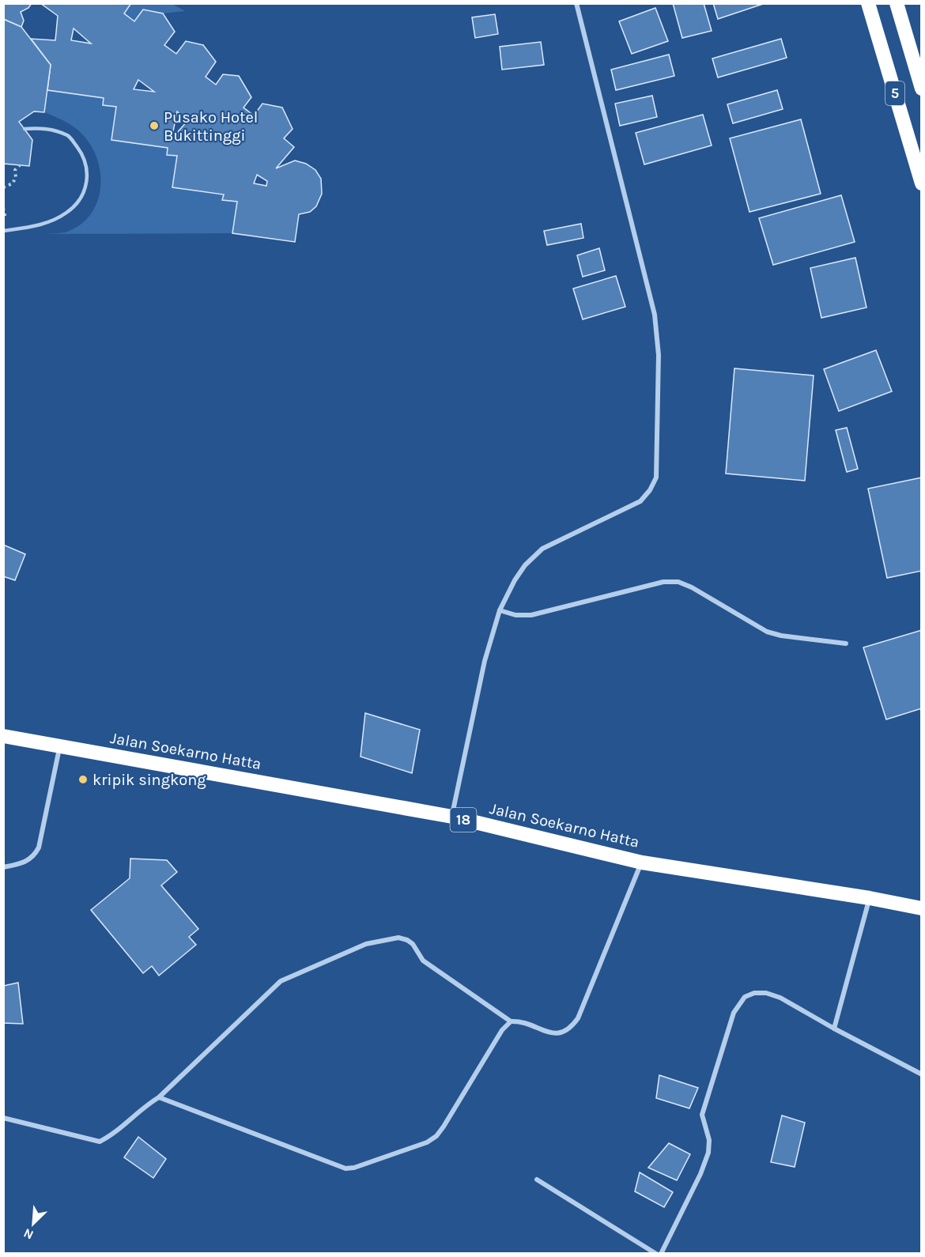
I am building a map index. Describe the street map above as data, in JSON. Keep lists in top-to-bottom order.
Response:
{
  "streets": {
    "highway": ["5", "Jalan Soekarno Hatta", "18"]
  },
  "places": ["Pusako Hotel Bukittinggi", "kripik singkong"],
  "north": "bottom left"
}
